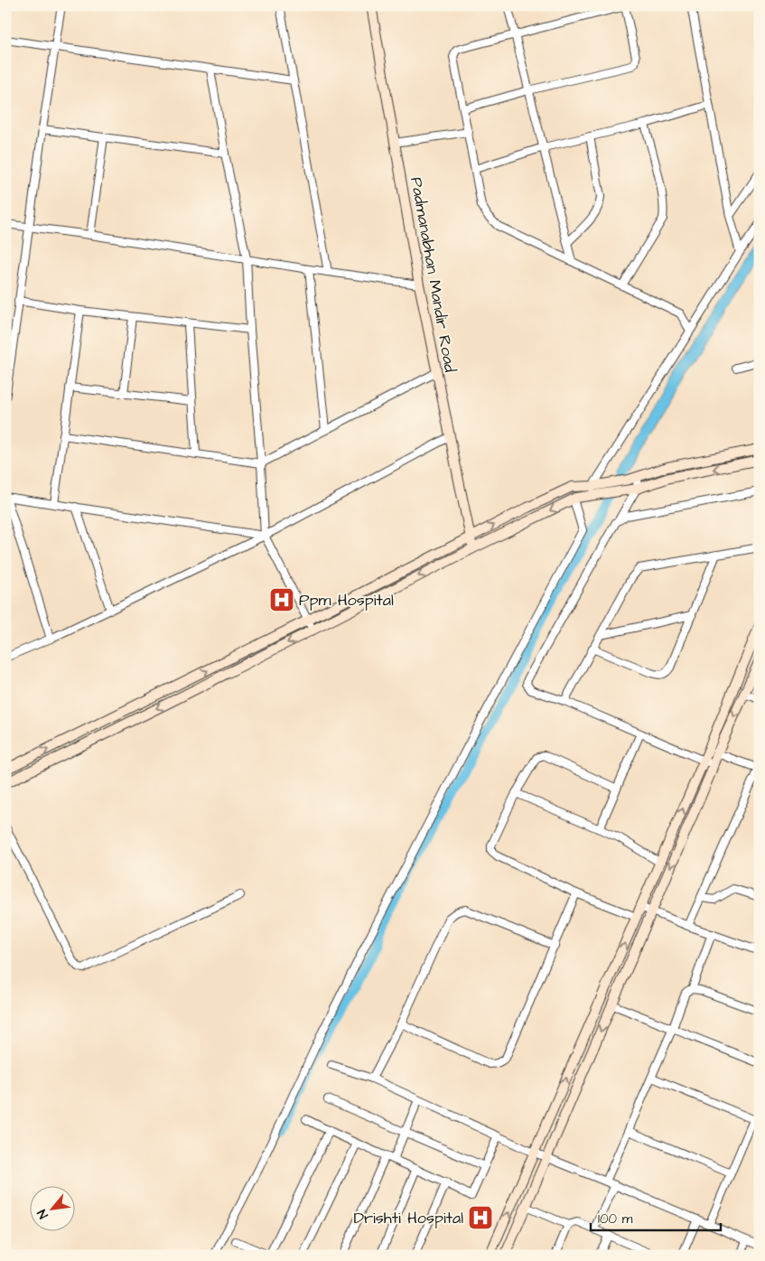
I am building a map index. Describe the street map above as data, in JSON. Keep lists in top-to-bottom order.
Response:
{
  "streets": {
    "street": ["Padmanabhan Mandir Road"]
  },
  "places": {
    "hospital": ["Ppm Hospital", "Drishti Hospital"]
  },
  "scale_bar": "100 m",
  "north": "bottom left"
}
